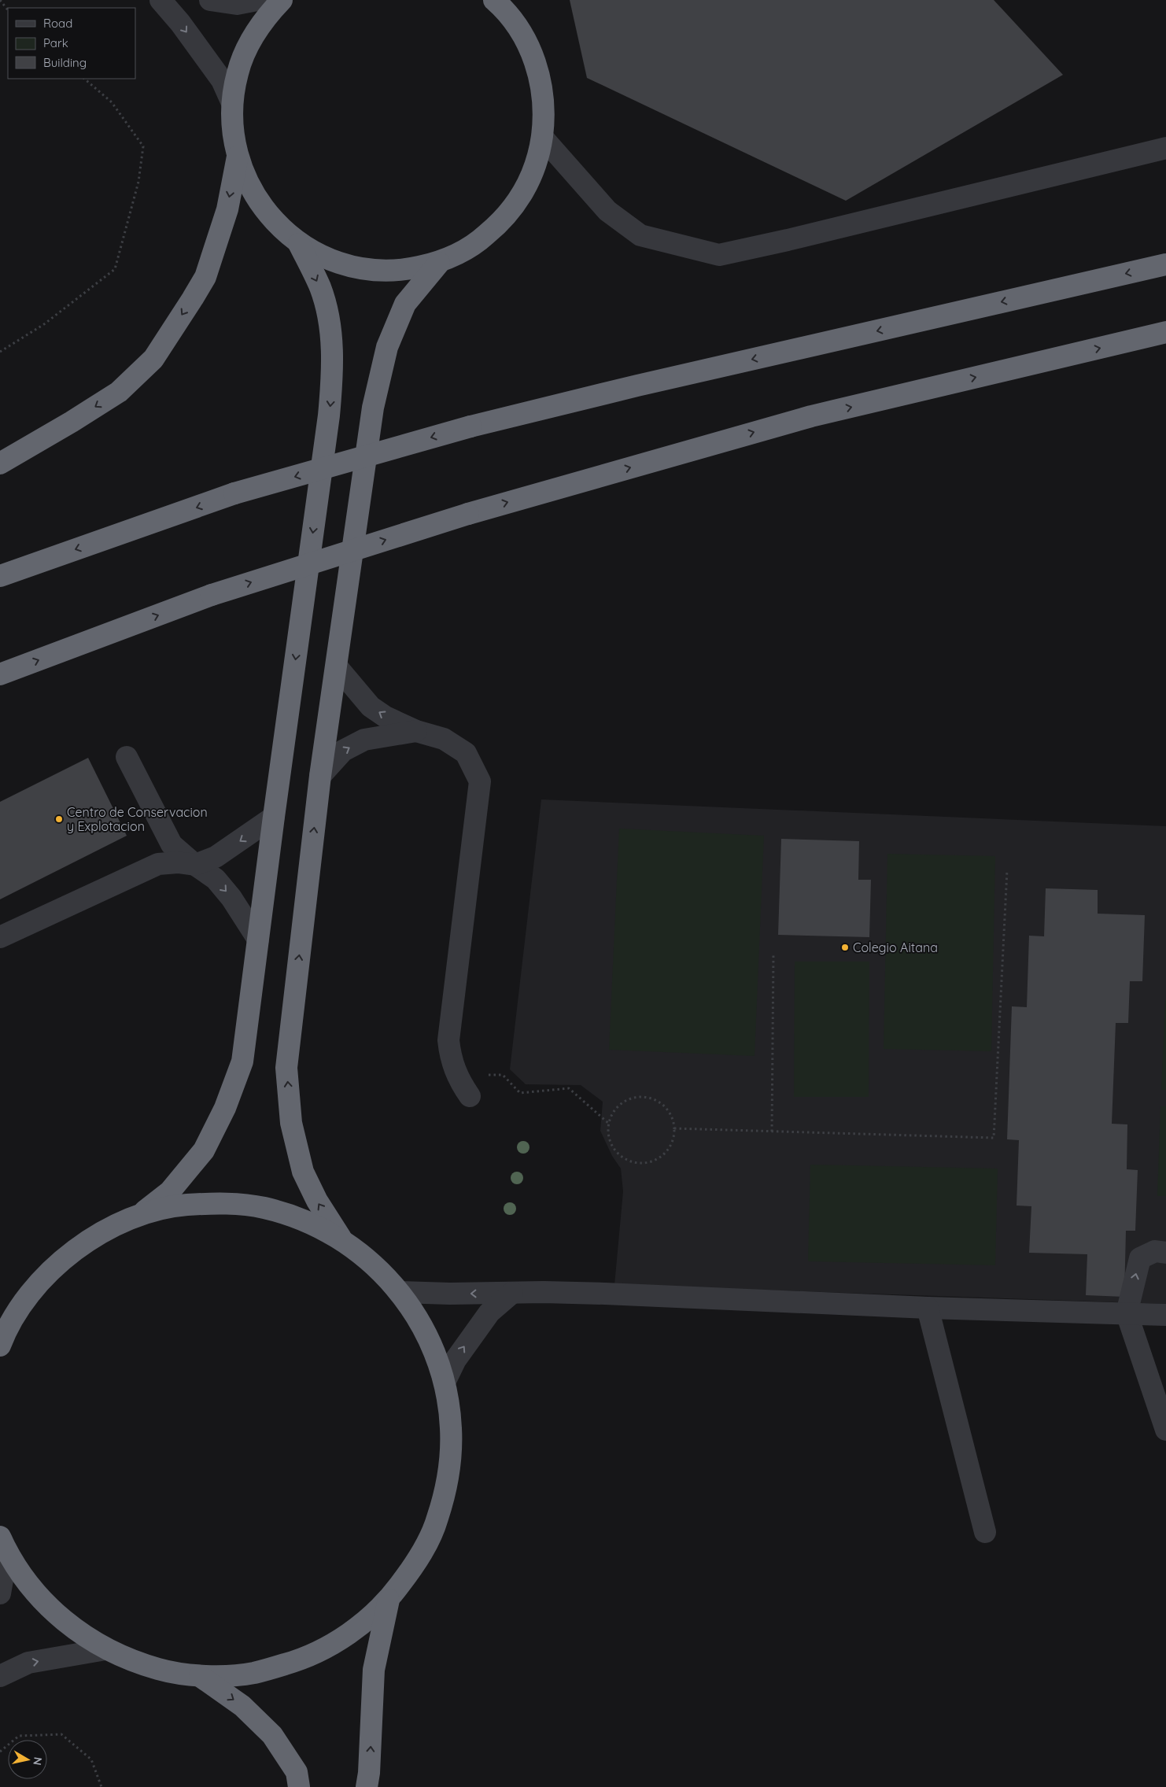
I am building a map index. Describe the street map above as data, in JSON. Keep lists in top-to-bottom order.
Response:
{
  "places": ["Centro de Conservacion y Explotacion", "Colegio Aitana"],
  "legend": ["Road", "Park", "Building"],
  "north": "right"
}
